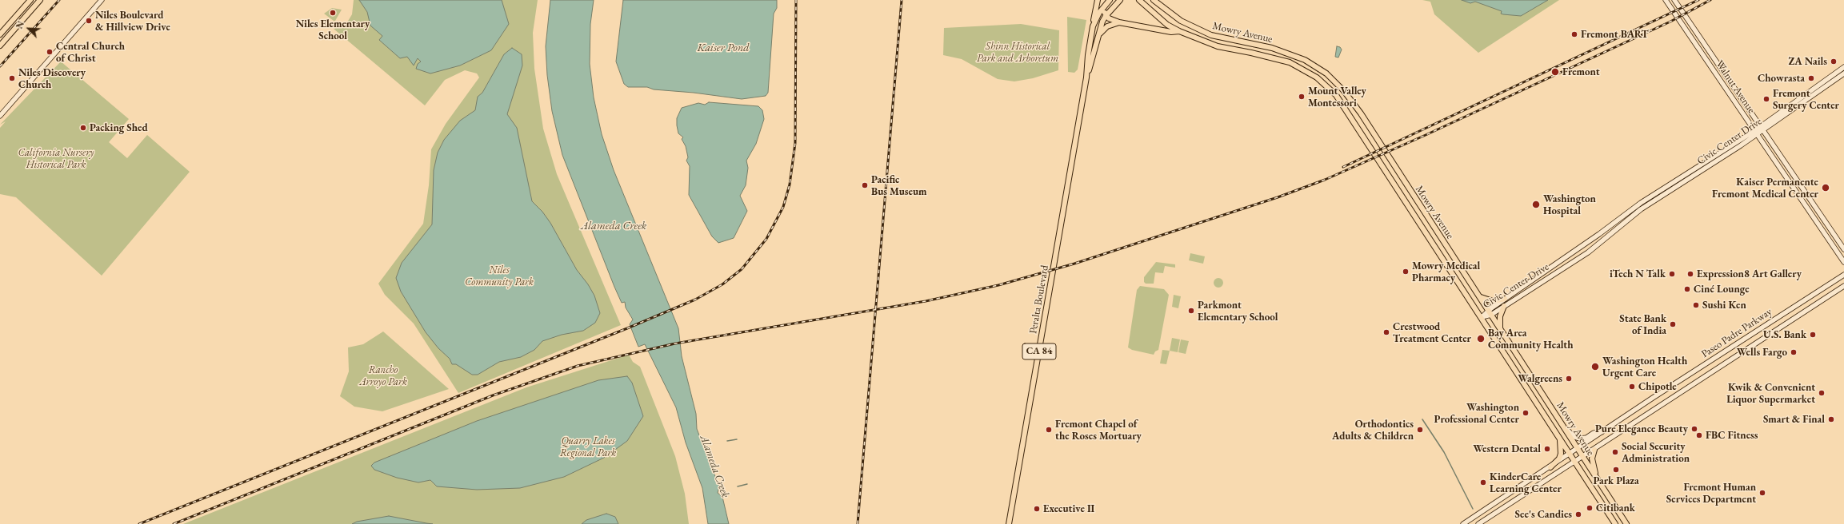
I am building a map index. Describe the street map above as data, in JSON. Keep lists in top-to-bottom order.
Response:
{
  "streets": {
    "main road": [
      "Mowry Avenue",
      "Walnut Avenue",
      "Civic Center Drive",
      "Peralta Boulevard",
      "Paseo Padre Parkway",
      "CA 84"
    ]
  },
  "crossings": [
    ["Mowry Avenue", "Civic Center Drive"],
    ["Mowry Avenue", "Peralta Boulevard"],
    ["Mowry Avenue", "Paseo Padre Parkway"],
    ["Walnut Avenue", "Civic Center Drive"]
  ],
  "water": ["Kaiser Pond", "Alameda Creek"],
  "parks": [
    "Shinn Historical Park and Arboretum",
    "California Nursery Historical Park",
    "Niles Community Park",
    "Rancho Arroyo Park",
    "Quarry Lakes Regional Park"
  ],
  "places": [
    "Niles Elementary School",
    "Niles Boulevard & Hillview Drive",
    "Fremont BART",
    "Central Church of Christ",
    "ZA Nails",
    "Fremont",
    "Niles Discovery Church",
    "Chowrasta",
    "Mount Valley Montessori",
    "Fremont Surgery Center",
    "Packing Shed",
    "Pacific Bus Museum",
    "Kaiser Permanente Fremont Medical Center",
    "Washington Hospital",
    "Mowry Medical Pharmacy",
    "iTech N Talk",
    "Expression8 Art Gallery",
    "Ciné Lounge",
    "Sushi Ken",
    "Parkmont Elementary School",
    "State Bank of India",
    "Crestwood Treatment Center",
    "U.S. Bank",
    "Bay Area Community Health",
    "Wells Fargo",
    "Washington Health Urgent Care",
    "Walgreens",
    "Chipotle",
    "Kwik & Convenient Liquor Supermarket",
    "Washington Professional Center",
    "Smart & Final",
    "Pure Elegance Beauty",
    "Fremont Chapel of the Roses Mortuary",
    "Orthodontics Adults & Children",
    "FBC Fitness",
    "Western Dental",
    "Social Security Administration",
    "Park Plaza",
    "KinderCare Learning Center",
    "Fremont Human Services Department",
    "Citibank",
    "Executive II",
    "See's Candies"
  ],
  "north": "top left"
}
